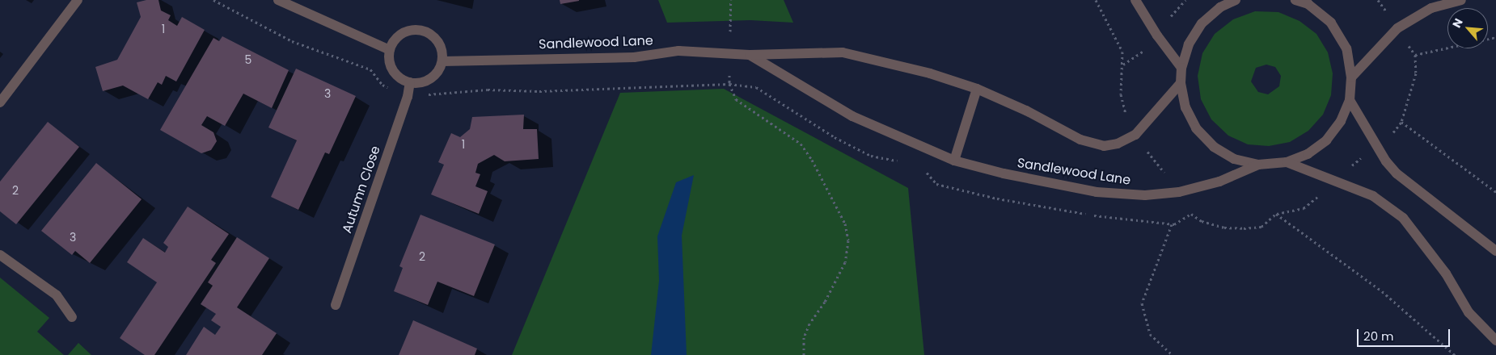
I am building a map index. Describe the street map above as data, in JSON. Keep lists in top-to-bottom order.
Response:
{
  "streets": {
    "street": ["Sandlewood Lane", "Autumn Close"]
  },
  "crossings": [
    ["Sandlewood Lane", "Autumn Close"]
  ],
  "house_numbers": [
    "1",
    "5",
    "3",
    "1",
    "2",
    "3",
    "2"
  ],
  "scale_bar": "20 m",
  "north": "top left"
}
